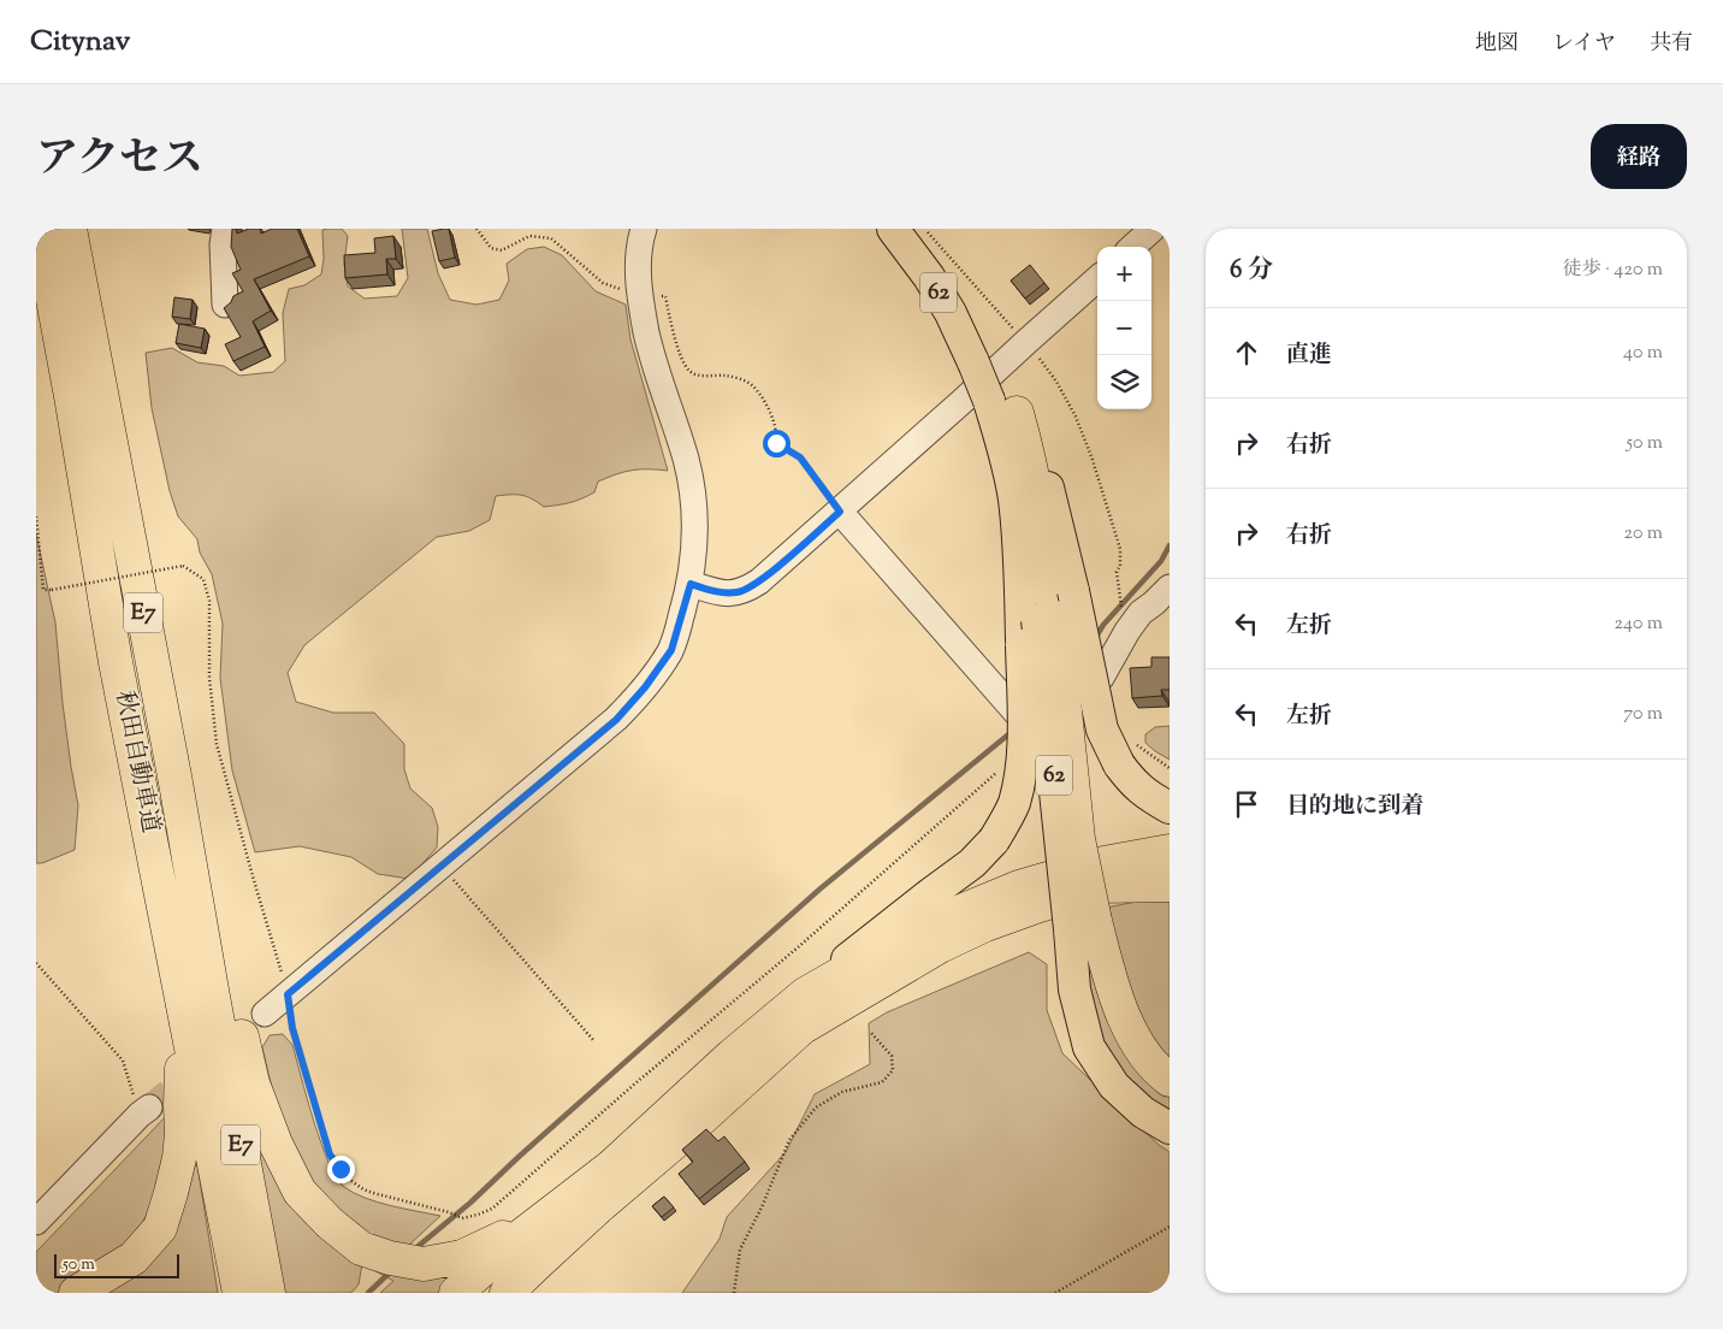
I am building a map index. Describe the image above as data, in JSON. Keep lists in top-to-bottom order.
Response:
{
  "streets": {
    "highway": ["E7", "秋田自動車道"],
    "main road": ["62"]
  },
  "scale_bar": "50 m",
  "page": {
    "header": "Citynav",
    "nav": ["地図", "レイヤ", "共有"],
    "title": "アクセス",
    "buttons": "経路",
    "heading": ["6 分", "徒歩 · 420 m"],
    "map_buttons": ["+", "−"],
    "list": [
      ["直進", "40 m"],
      ["右折", "50 m"],
      ["右折", "20 m"],
      ["左折", "240 m"],
      ["左折", "70 m"],
      "目的地に到着"
    ],
    "scale": "50 m"
  }
}
